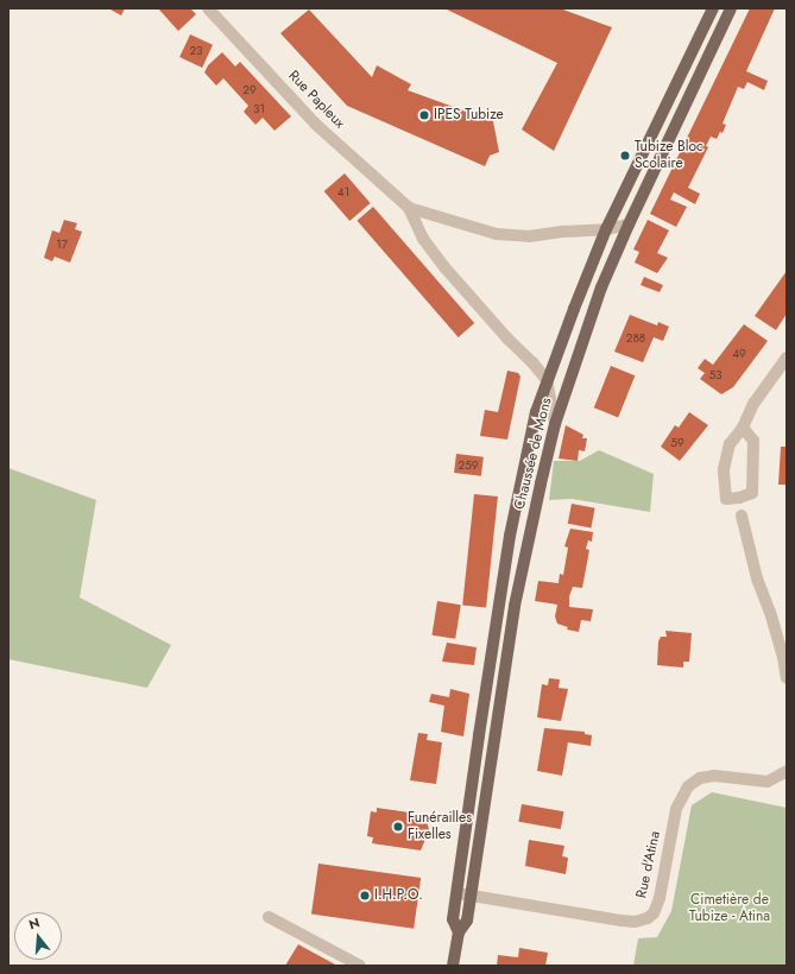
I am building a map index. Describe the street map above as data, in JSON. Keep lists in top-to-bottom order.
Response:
{
  "streets": {
    "main road": ["Chaussée de Mons"],
    "street": ["Rue Papleux", "Rue d'Atina"]
  },
  "crossings": [
    ["Rue Papleux", "Chaussée de Mons"],
    ["Chaussée de Mons", "Rue d'Atina"]
  ],
  "parks": ["Cimetière de Tubize - Atina"],
  "places": [
    "IPES Tubize",
    "Tubize Bloc Scolaire",
    "Funérailles Fixelles",
    "I.H.P.O."
  ],
  "house_numbers": [
    "23",
    "29",
    "31",
    "41",
    "17",
    "288",
    "49",
    "53",
    "59",
    "259"
  ],
  "north": "top"
}
